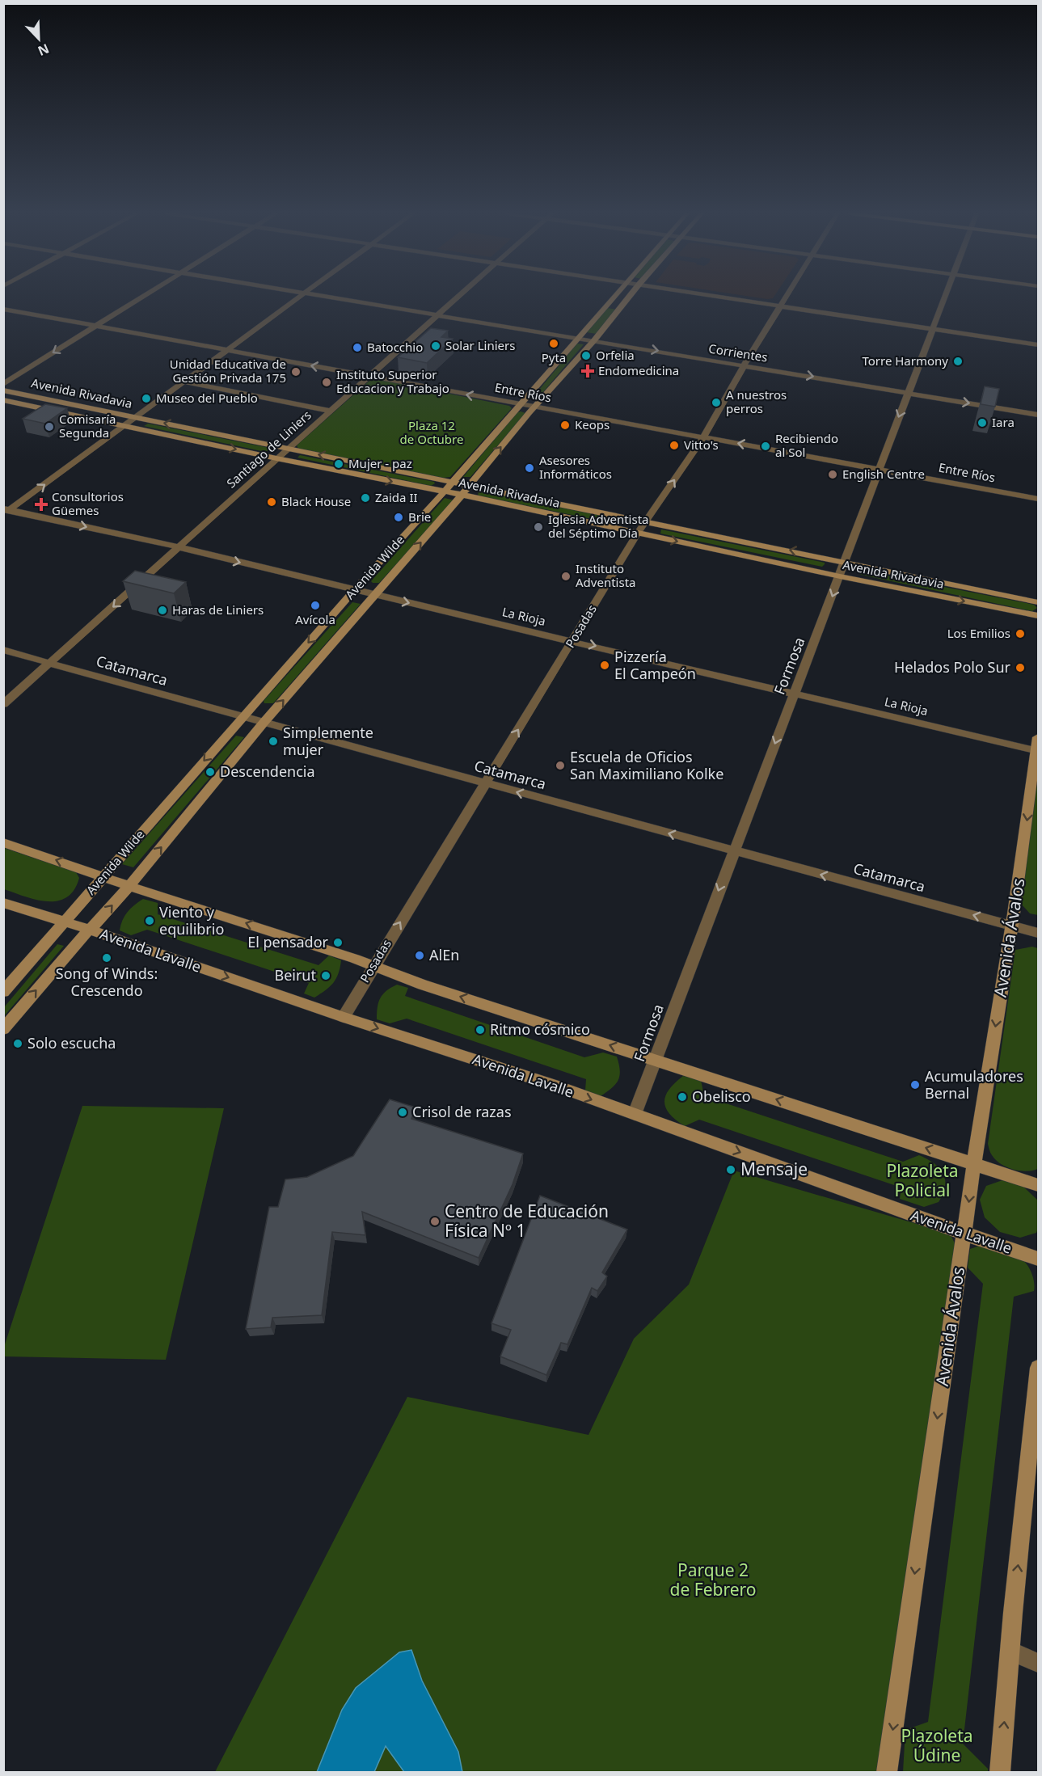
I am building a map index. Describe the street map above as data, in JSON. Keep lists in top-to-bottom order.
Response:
{
  "streets": {
    "main road": [
      "Avenida Rivadavia",
      "Avenida Wilde",
      "Avenida Ávalos",
      "Avenida Lavalle"
    ],
    "street": [
      "Corrientes",
      "Entre Ríos",
      "Santiago de Liniers",
      "La Rioja",
      "Posadas",
      "Formosa",
      "Catamarca"
    ]
  },
  "crossings": [
    ["Corrientes", "Santiago de Liniers"],
    ["Corrientes", "Avenida Wilde"],
    ["Corrientes", "Posadas"],
    ["Corrientes", "Formosa"],
    ["Entre Ríos", "Santiago de Liniers"],
    ["Entre Ríos", "Avenida Wilde"],
    ["Entre Ríos", "Posadas"],
    ["Entre Ríos", "Formosa"],
    ["Avenida Rivadavia", "Santiago de Liniers"],
    ["Avenida Rivadavia", "Avenida Wilde"],
    ["Avenida Rivadavia", "Posadas"],
    ["Avenida Rivadavia", "Formosa"],
    ["Santiago de Liniers", "La Rioja"],
    ["Santiago de Liniers", "Catamarca"],
    ["Avenida Wilde", "La Rioja"],
    ["Avenida Wilde", "Catamarca"],
    ["Avenida Wilde", "Avenida Lavalle"],
    ["La Rioja", "Posadas"],
    ["La Rioja", "Formosa"],
    ["La Rioja", "Avenida Ávalos"],
    ["Posadas", "Catamarca"],
    ["Posadas", "Avenida Lavalle"],
    ["Formosa", "Catamarca"],
    ["Formosa", "Avenida Lavalle"],
    ["Catamarca", "Avenida Ávalos"],
    ["Avenida Ávalos", "Avenida Lavalle"]
  ],
  "one_way": [
    "Entre Ríos",
    "La Rioja",
    "Posadas",
    "Formosa",
    "Catamarca"
  ],
  "parks": [
    "Plaza 12 de Octubre",
    "Plazoleta Policial",
    "Parque 2 de Febrero",
    "Plazoleta Údine"
  ],
  "places": {
    "other": [
      "Pyta",
      "Solar Liniers",
      "Batocchio",
      "Orfelia",
      "Torre Harmony",
      "Unidad Educativa de Gestión Privada 175",
      "Instituto Superior Educacion y Trabajo",
      "Museo del Pueblo",
      "A nuestros perros",
      "Iara",
      "Keops",
      "Comisaría Segunda",
      "Vitto's",
      "Recibiendo al Sol",
      "Mujer - paz",
      "Asesores Informáticos",
      "English Centre",
      "Zaida II",
      "Black House",
      "Brie",
      "Iglesia Adventista del Séptimo Día",
      "Instituto Adventista",
      "Avícola",
      "Haras de Liniers",
      "Los Emilios",
      "Pizzería El Campeón",
      "Helados Polo Sur",
      "Simplemente mujer",
      "Escuela de Oficios San Maximiliano Kolke",
      "Descendencia",
      "Viento y equilibrio",
      "El pensador",
      "AlEn",
      "Song of Winds: Crescendo",
      "Beirut",
      "Ritmo cósmico",
      "Solo escucha",
      "Acumuladores Bernal",
      "Obelisco",
      "Crisol de razas",
      "Mensaje",
      "Centro de Educación Física Nº 1"
    ],
    "health": ["Endomedicina", "Consultorios Güemes"]
  },
  "north": "bottom right"
}
